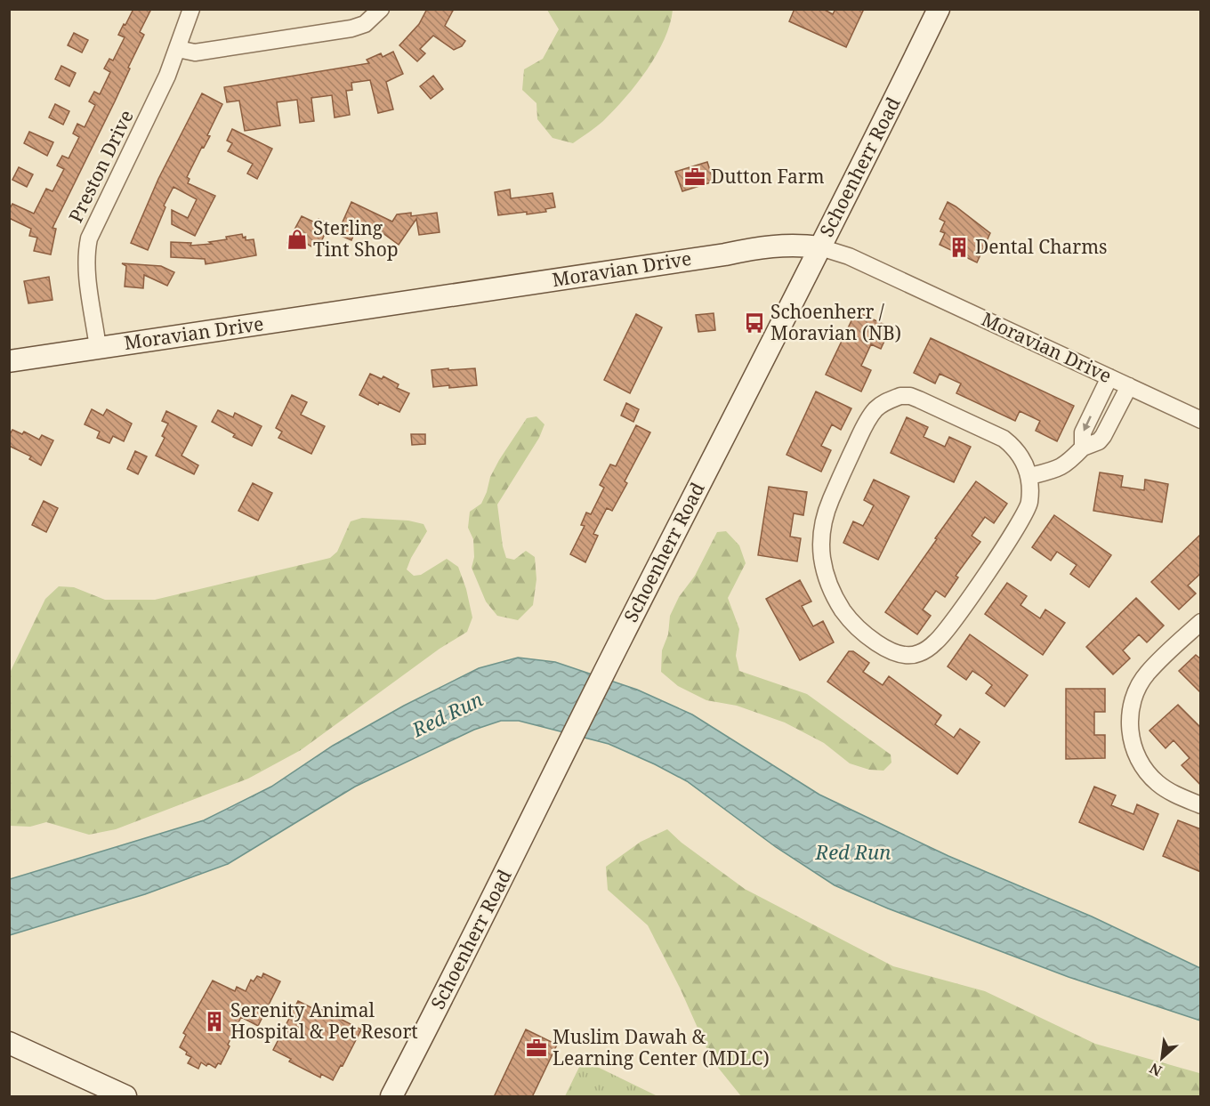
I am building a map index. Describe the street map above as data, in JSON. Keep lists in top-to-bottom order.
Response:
{
  "streets": {
    "main road": ["Schoenherr Road", "Moravian Drive"],
    "street": ["Preston Drive"]
  },
  "crossings": [
    ["Preston Drive", "Moravian Drive"],
    ["Schoenherr Road", "Moravian Drive"]
  ],
  "water": ["Red Run"],
  "places": {
    "office": ["Dutton Farm", "Muslim Dawah & Learning Center (MDLC)"],
    "shop": ["Sterling Tint Shop"],
    "building": ["Dental Charms", "Serenity Animal Hospital & Pet Resort"],
    "bus stop": ["Schoenherr / Moravian (NB)"]
  },
  "north": "bottom left"
}
